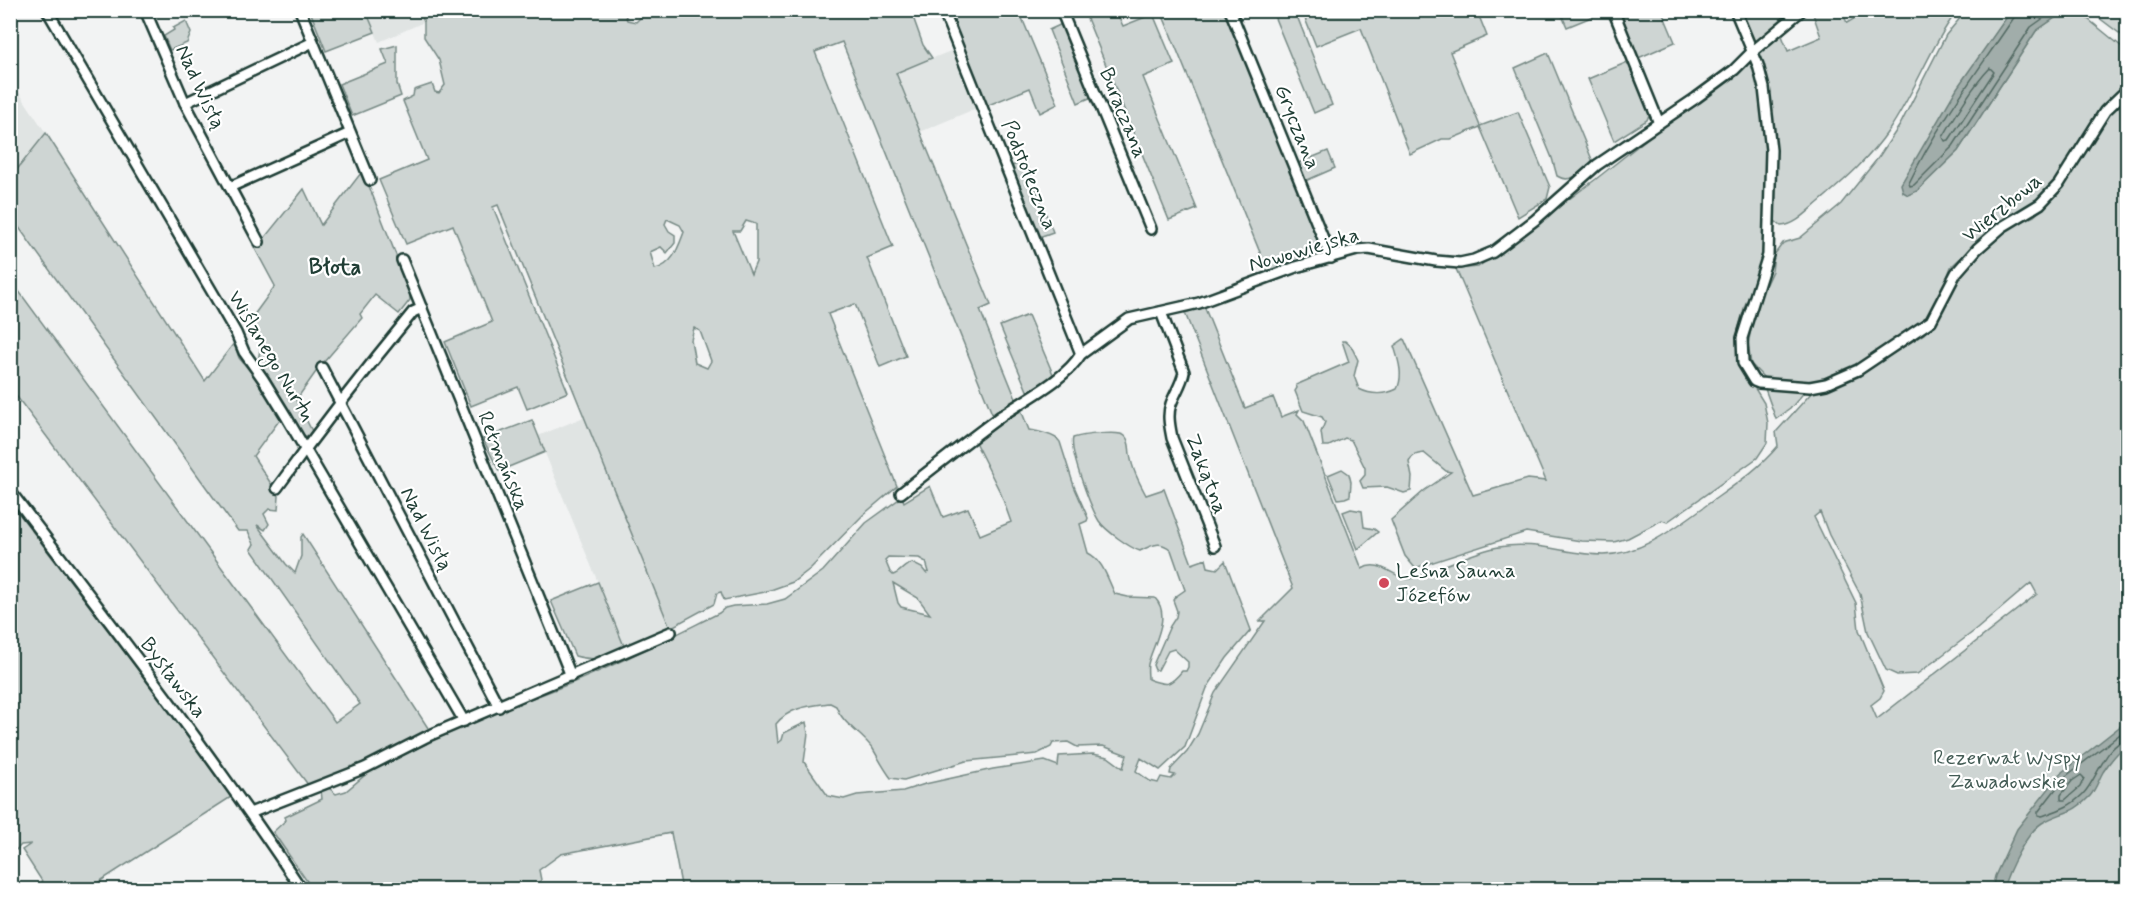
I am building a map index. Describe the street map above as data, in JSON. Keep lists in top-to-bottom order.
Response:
{
  "streets": {
    "street": [
      "Nad Wisłą",
      "Buraczana",
      "Gryczana",
      "Podstołeczna",
      "Wierzbowa",
      "Nowowiejska",
      "Wiślanego Nurtu",
      "Retmańska",
      "Zakątna",
      "Bysławska"
    ]
  },
  "crossings": [
    ["Gryczana", "Nowowiejska"],
    ["Podstołeczna", "Nowowiejska"],
    ["Wierzbowa", "Nowowiejska"],
    ["Nowowiejska", "Zakątna"]
  ],
  "districts": ["Błota"],
  "parks": ["Rezerwat Wyspy Zawadowskie"],
  "places": ["Leśna Sauna Józefów"]
}
